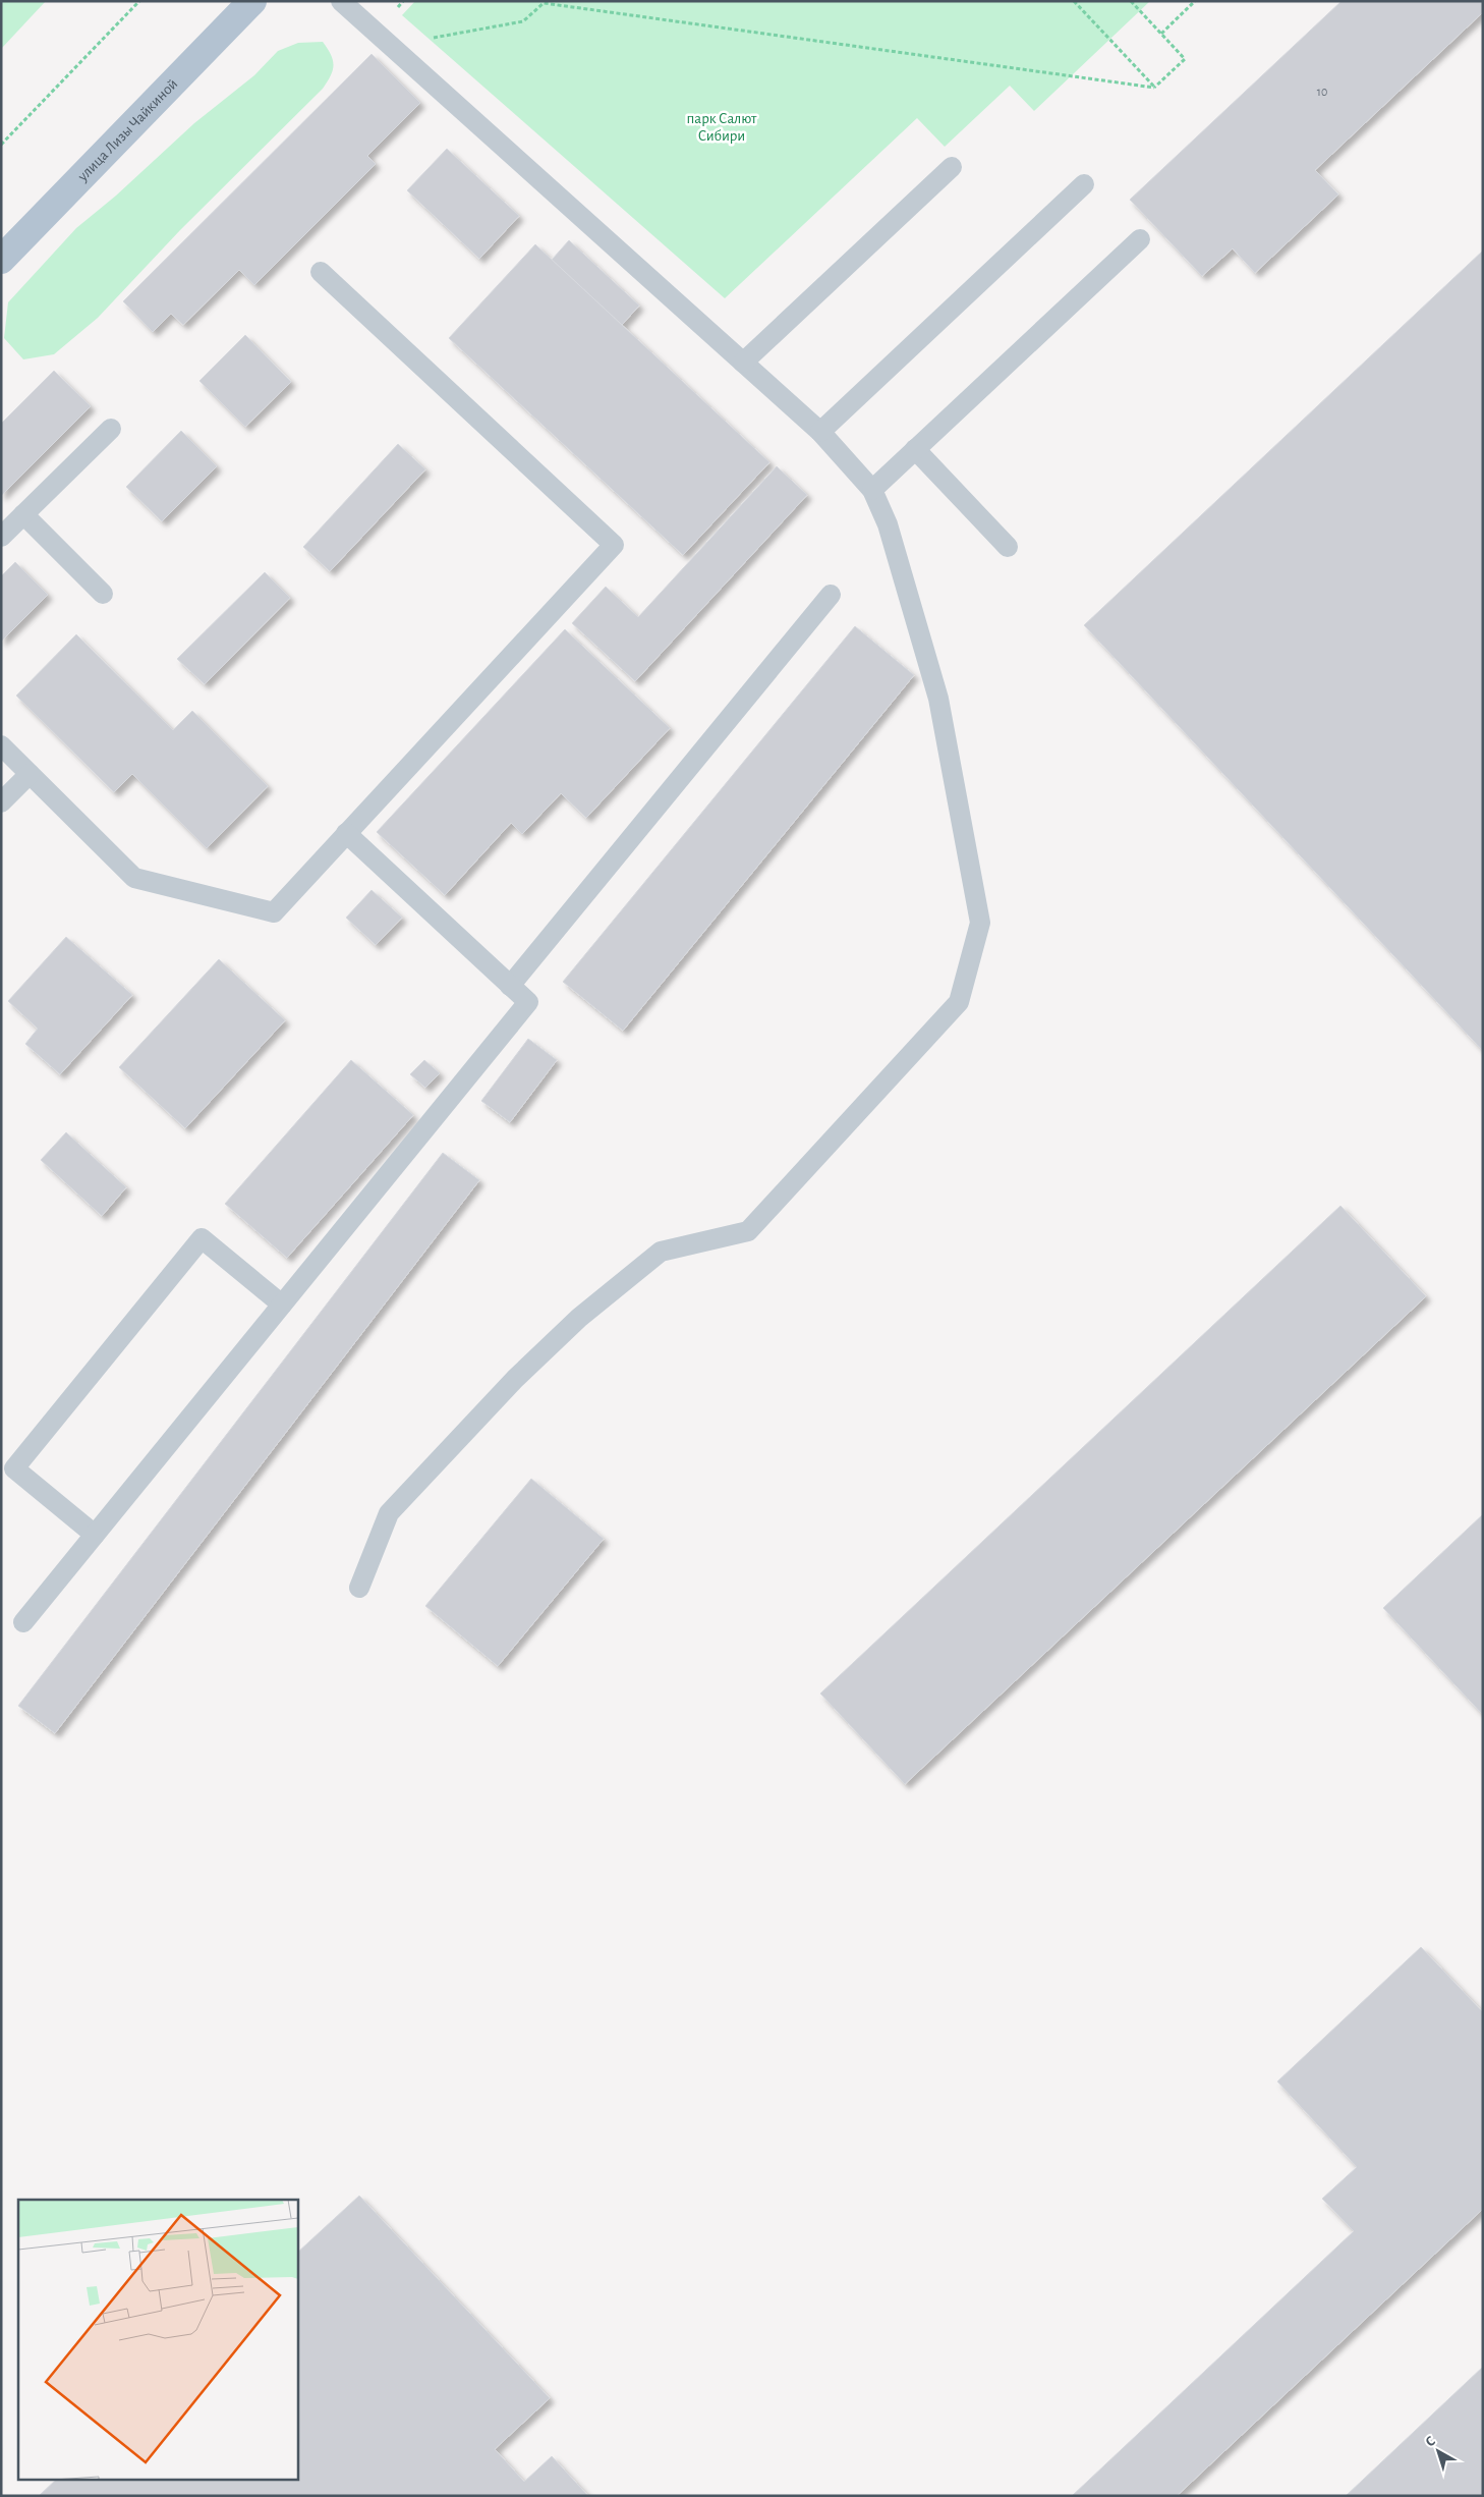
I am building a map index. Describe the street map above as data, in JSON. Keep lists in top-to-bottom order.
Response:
{
  "streets": {
    "main road": ["улица Лизы Чайкиной"]
  },
  "parks": ["парк Салют Сибири"],
  "house_numbers": ["10"],
  "north": "top left"
}
